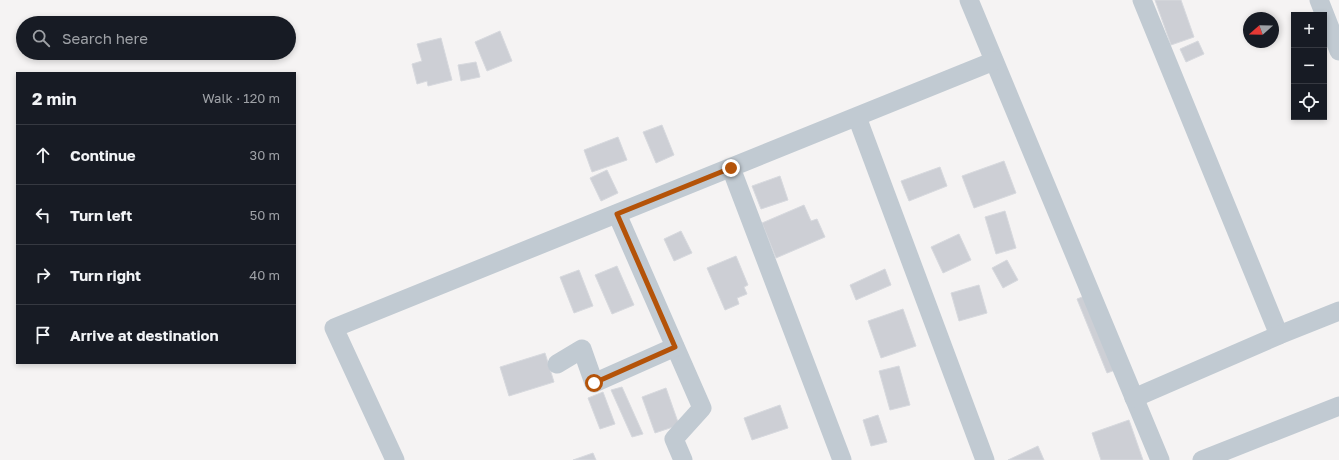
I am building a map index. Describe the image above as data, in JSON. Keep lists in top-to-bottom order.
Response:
{
  "north": "left",
  "page": {
    "map_buttons": ["+", "−"],
    "search": "Search here",
    "heading": ["2 min", "Walk · 120 m"],
    "list": [
      ["Continue", "30 m"],
      ["Turn left", "50 m"],
      ["Turn right", "40 m"],
      "Arrive at destination"
    ]
  }
}
